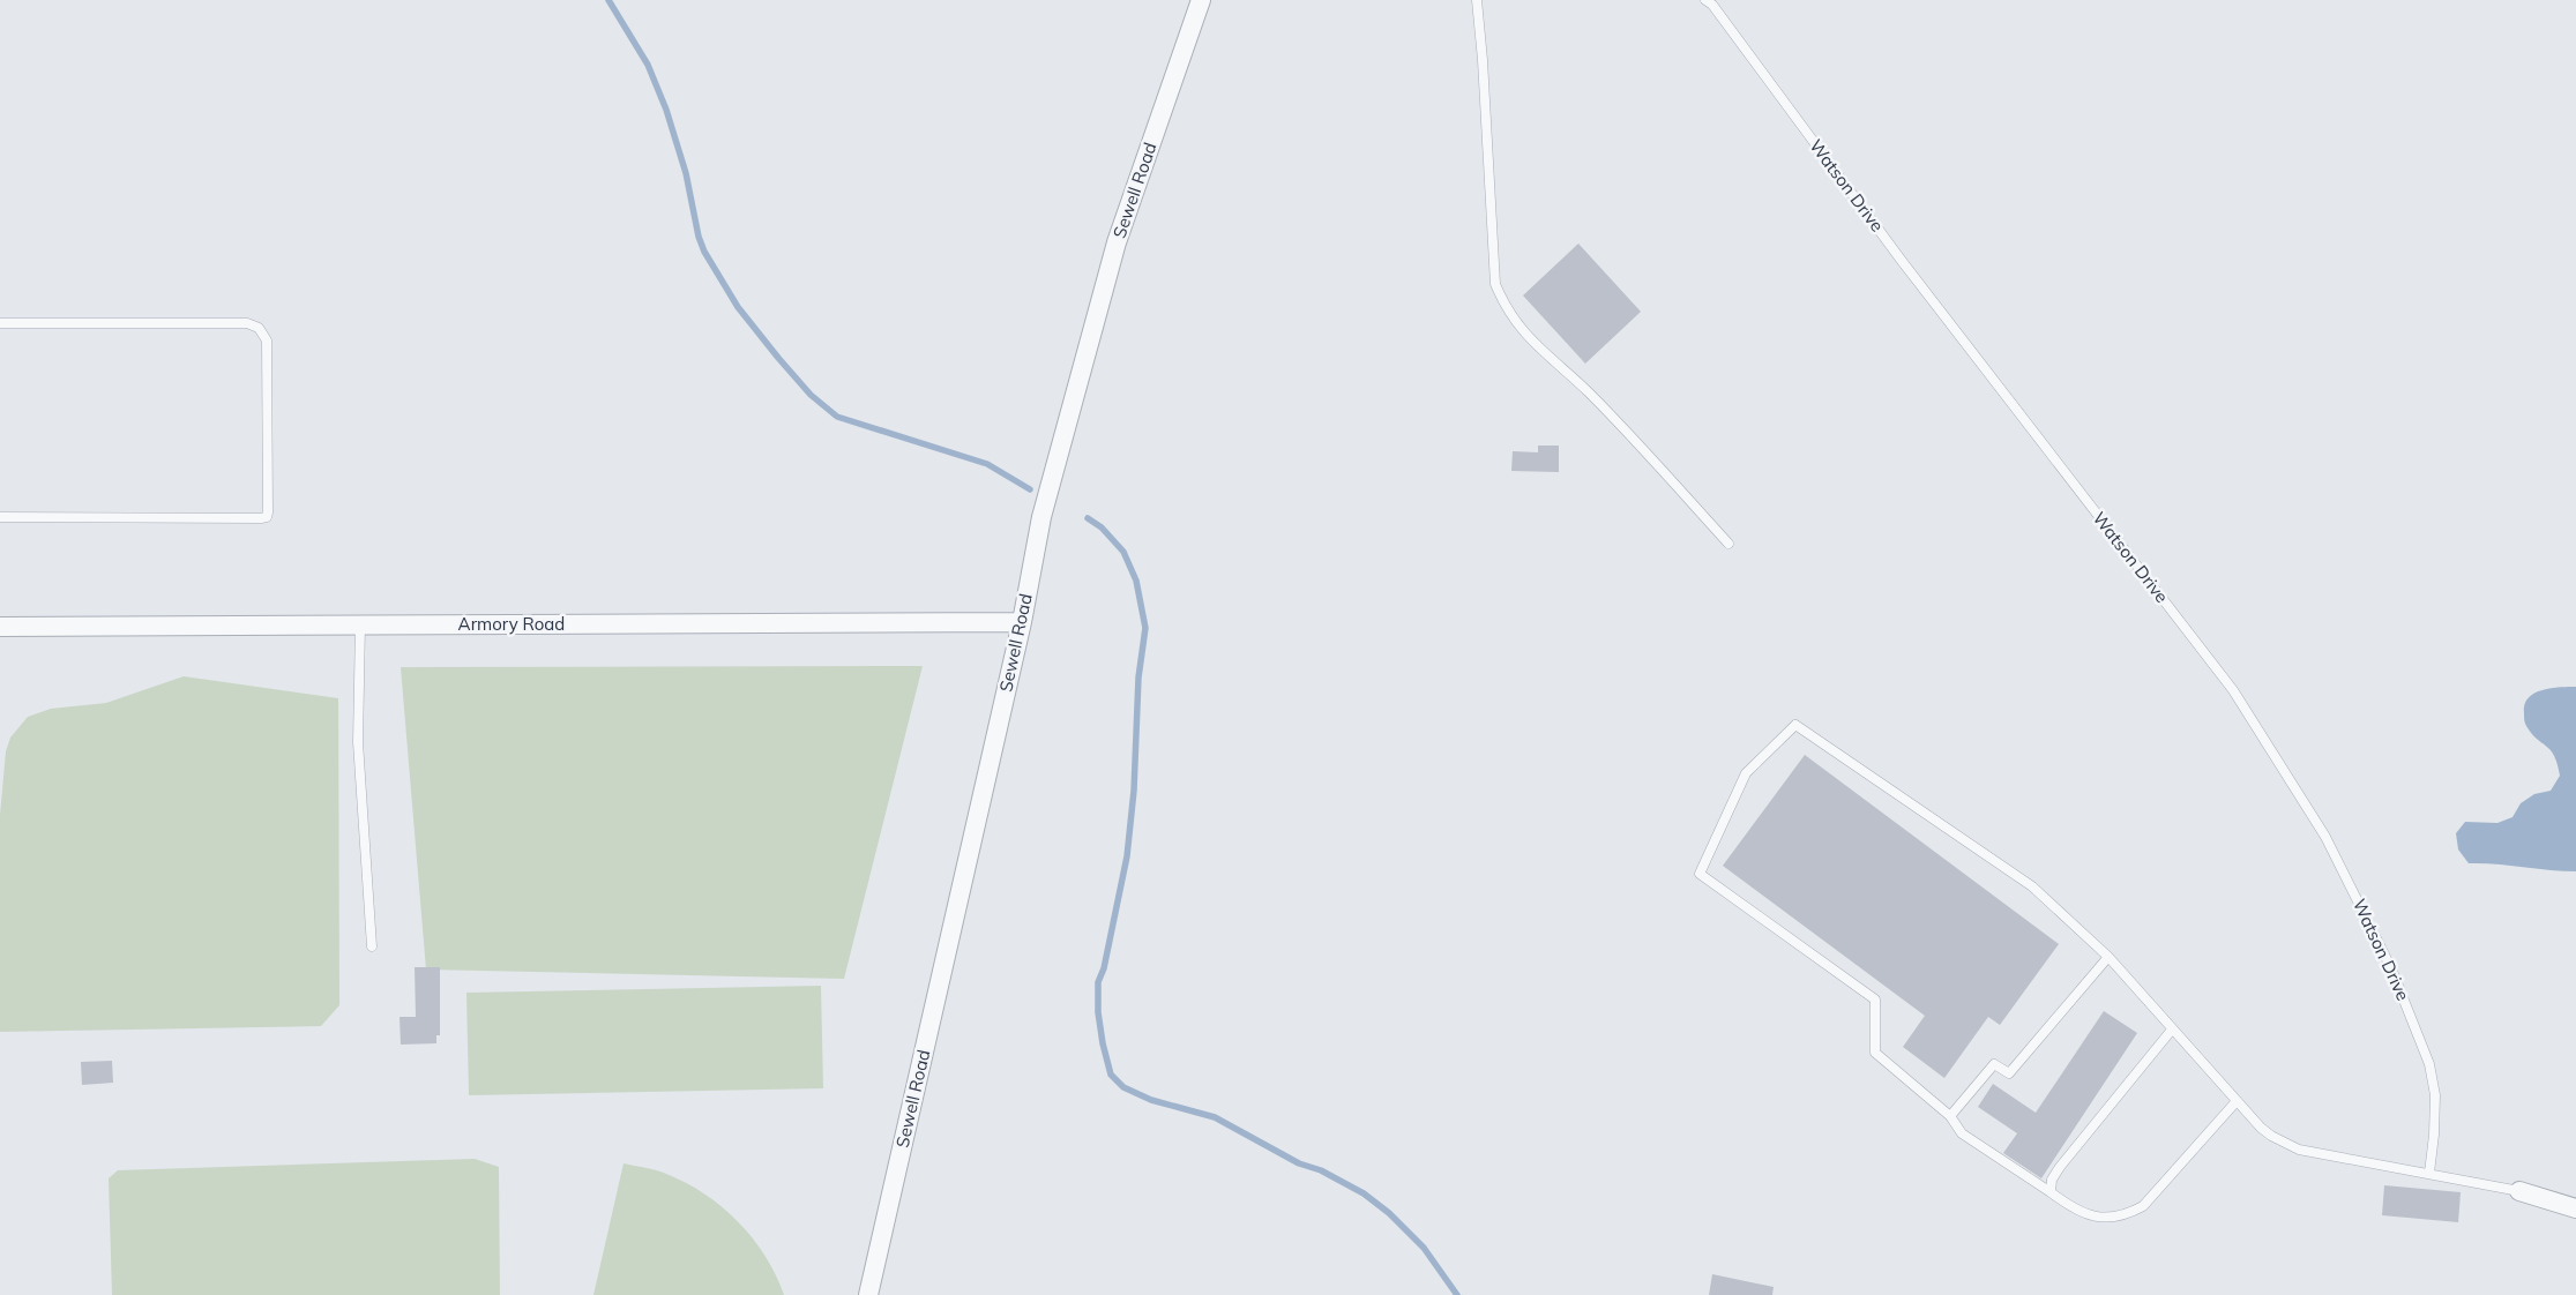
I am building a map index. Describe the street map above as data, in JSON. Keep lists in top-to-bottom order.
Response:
{
  "streets": {
    "street": ["Sewell Road", "Armory Road"],
    "lane": ["Watson Drive"]
  },
  "crossings": [
    ["Sewell Road", "Armory Road"]
  ]
}
